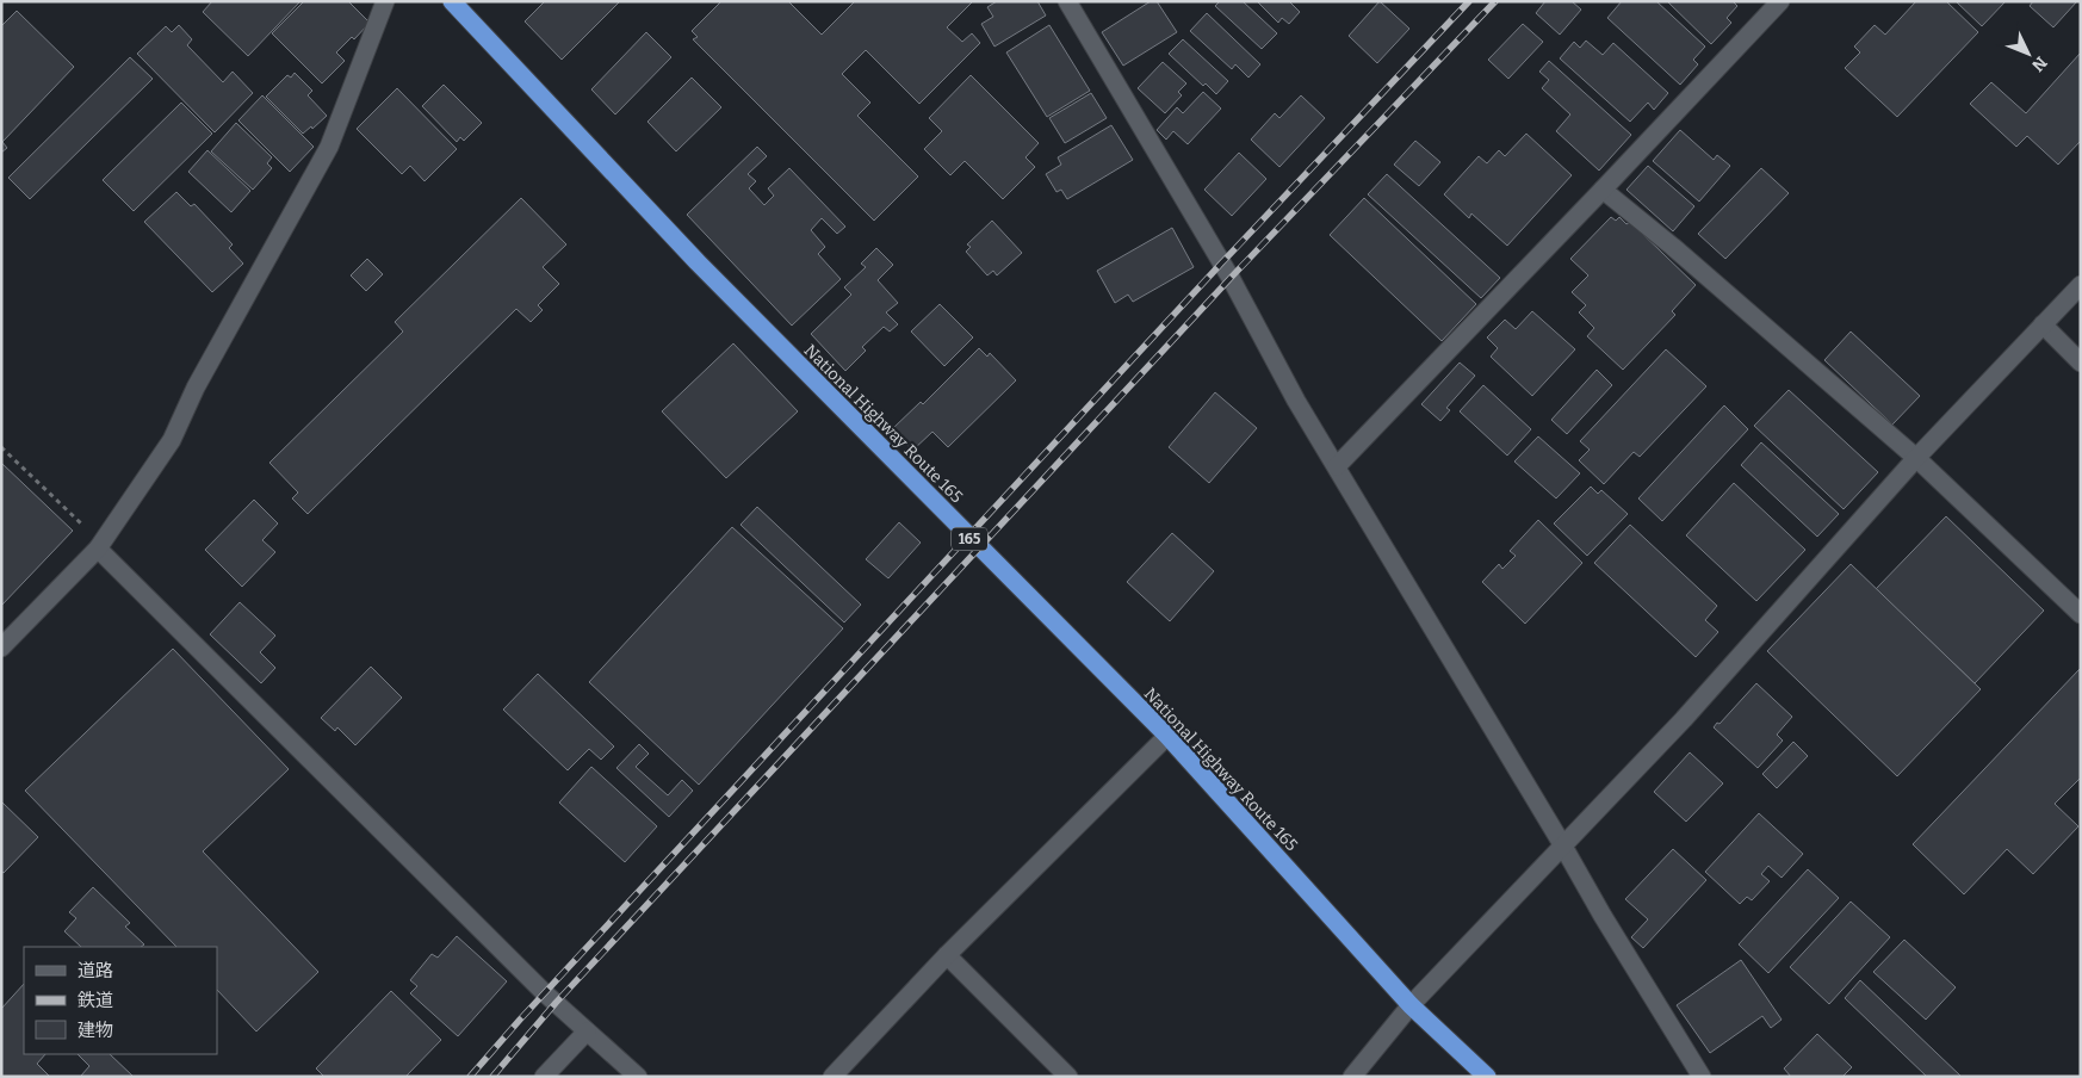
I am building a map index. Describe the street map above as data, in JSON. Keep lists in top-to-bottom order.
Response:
{
  "streets": {
    "highway": ["National Highway Route 165", "165"]
  },
  "legend": ["道路", "鉄道", "建物"],
  "north": "bottom right"
}
